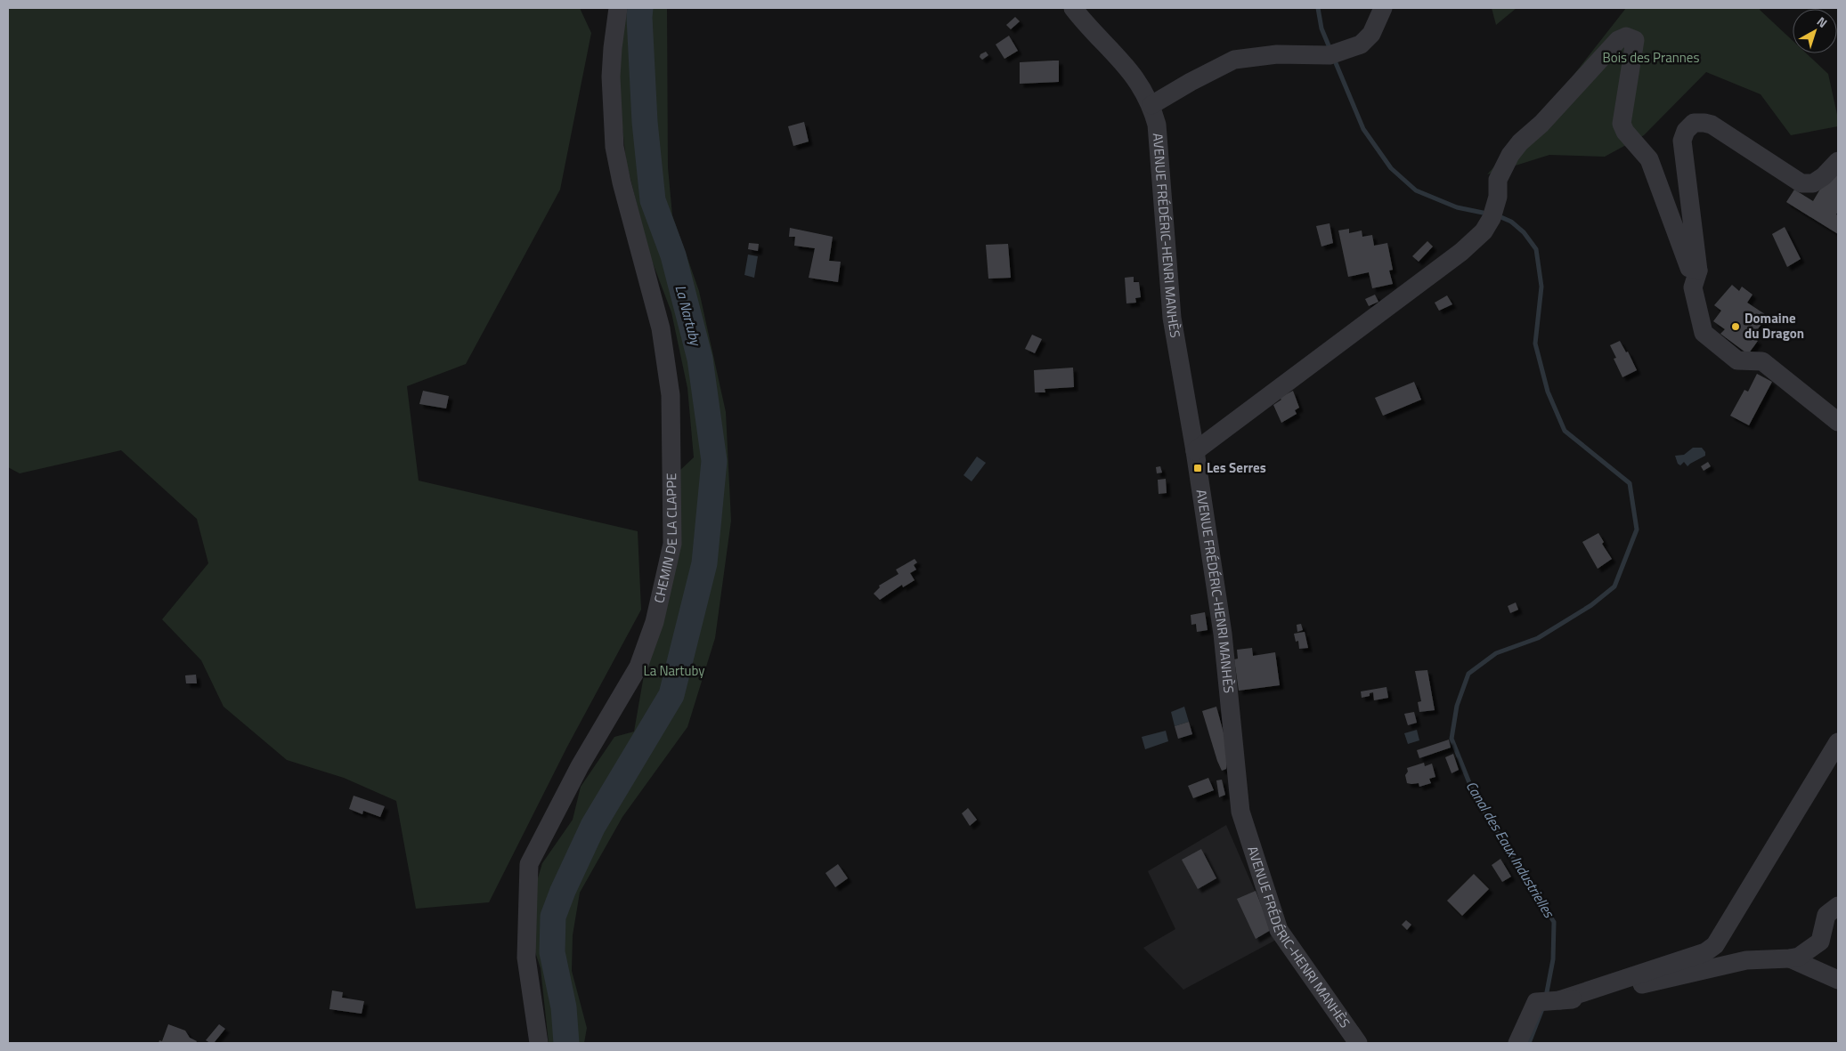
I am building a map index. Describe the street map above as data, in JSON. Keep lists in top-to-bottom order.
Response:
{
  "streets": {
    "street": ["AVENUE FRÉDÉRIC-HENRI MANHÈS", "CHEMIN DE LA CLAPPE"]
  },
  "water": ["La Nartuby", "Canal des Eaux Industrielles"],
  "parks": ["Bois des Prannes", "La Nartuby"],
  "places": {
    "other": ["Domaine du Dragon"],
    "transit": ["Les Serres"]
  },
  "north": "top right"
}
